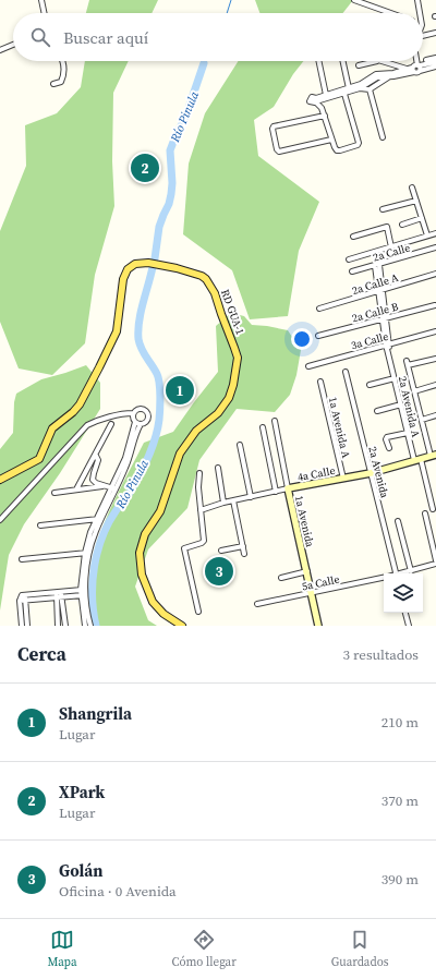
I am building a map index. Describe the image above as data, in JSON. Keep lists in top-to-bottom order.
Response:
{
  "streets": {
    "main road": ["RD GUA-1", "4a Calle", "1a Avenida"],
    "street": [
      "2a Calle",
      "2a Calle A",
      "2a Calle B",
      "3a Calle",
      "2a Avenida A",
      "1a Avenida A",
      "2a Avenida",
      "5a Calle"
    ]
  },
  "crossings": [
    ["2a Calle", "2a Avenida A"],
    ["2a Calle A", "2a Avenida A"],
    ["2a Calle B", "2a Avenida A"],
    ["3a Calle", "2a Avenida A"],
    ["2a Avenida A", "4a Calle"],
    ["1a Avenida A", "4a Calle"],
    ["2a Avenida", "4a Calle"],
    ["4a Calle", "1a Avenida"],
    ["1a Avenida", "5a Calle"]
  ],
  "water": ["Río Pinula"],
  "page": {
    "search": "Buscar aquí",
    "pins": ["2", "1", "3"],
    "heading": ["Cerca", "3 resultados"],
    "list": [
      {
        "mark": "1",
        "name": "Shangrila",
        "note": "Lugar",
        "value": "210 m"
      },
      {
        "mark": "2",
        "name": "XPark",
        "note": "Lugar",
        "value": "370 m"
      },
      {
        "mark": "3",
        "name": "Golán",
        "note": "Oficina · 0 Avenida",
        "value": "390 m"
      }
    ],
    "nav": ["Mapa", "Cómo llegar", "Guardados"]
  }
}
